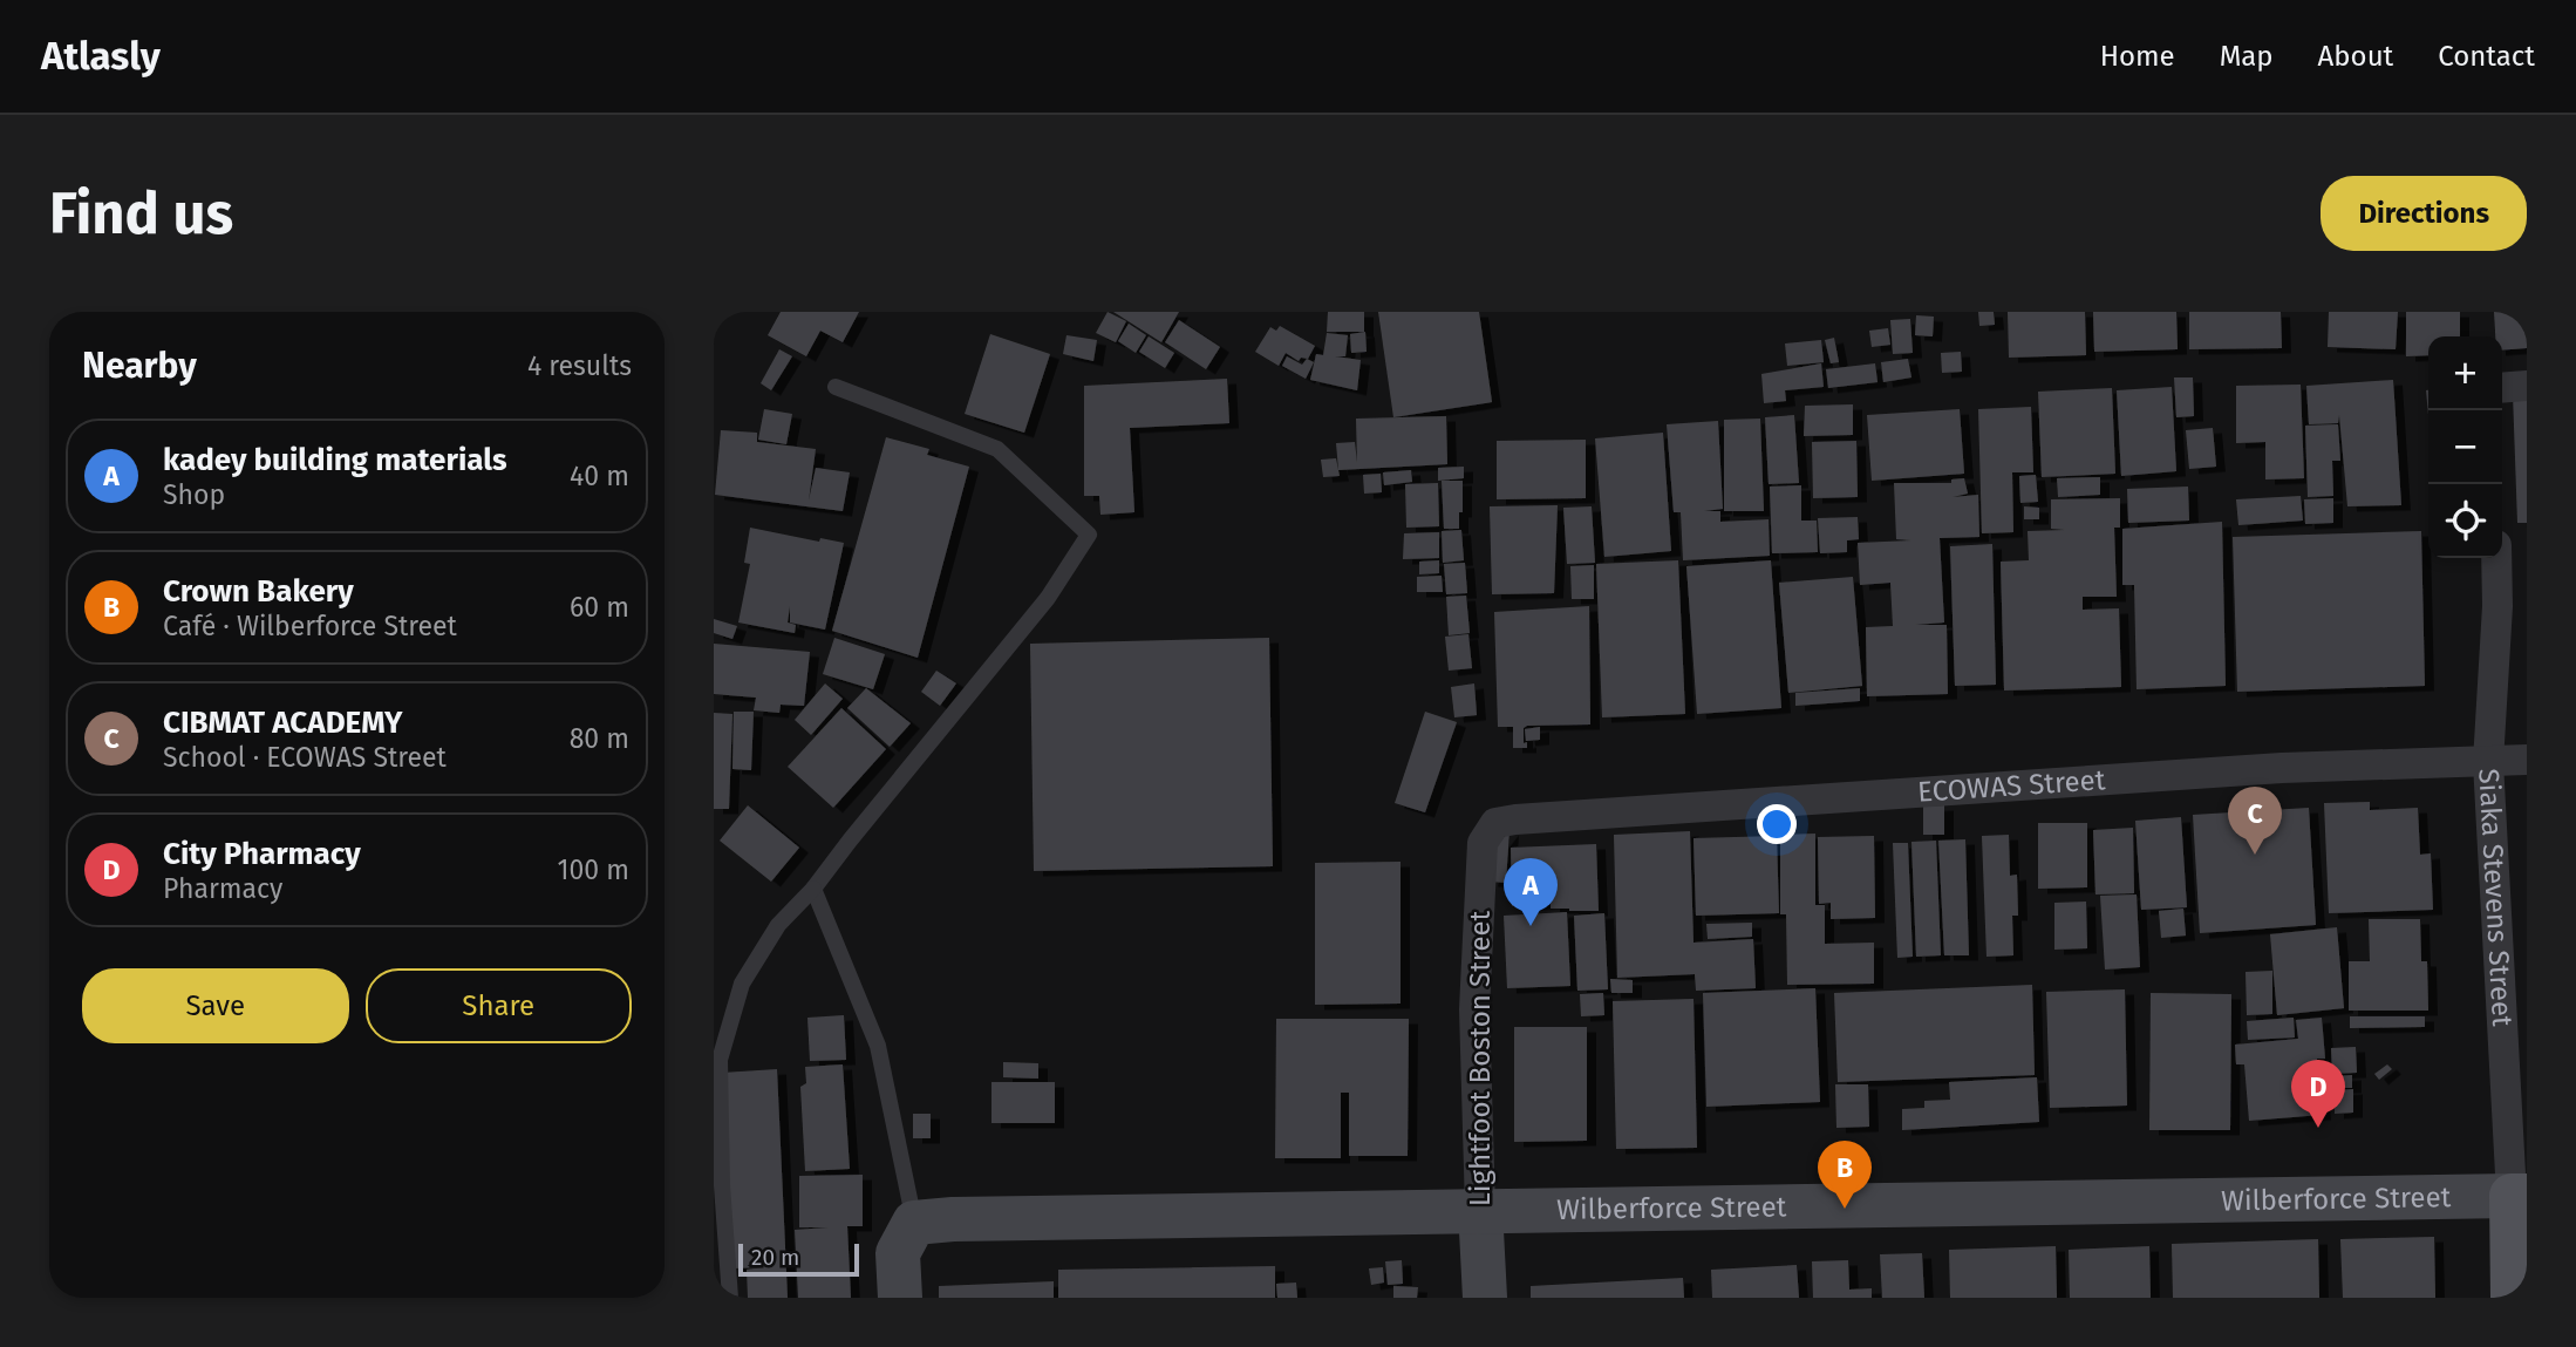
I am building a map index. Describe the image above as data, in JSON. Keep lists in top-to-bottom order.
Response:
{
  "streets": {
    "main road": ["Siaka Stevens Street", "Lightfoot Boston Street", "Wilberforce Street"],
    "street": ["ECOWAS Street"]
  },
  "crossings": [
    ["ECOWAS Street", "Siaka Stevens Street"],
    ["ECOWAS Street", "Lightfoot Boston Street"],
    ["Siaka Stevens Street", "Wilberforce Street"],
    ["Lightfoot Boston Street", "Wilberforce Street"]
  ],
  "scale_bar": "20 m",
  "page": {
    "header": "Atlasly",
    "nav": [
      "Home",
      "Map",
      "About",
      "Contact"
    ],
    "buttons": [
      "Directions",
      ["Save", "Share"]
    ],
    "title": "Find us",
    "heading": ["Nearby", "4 results"],
    "map_buttons": ["+", "−"],
    "list": [
      {
        "mark": "A",
        "name": "kadey building materials",
        "note": "Shop",
        "value": "40 m"
      },
      {
        "mark": "B",
        "name": "Crown Bakery",
        "note": "Café · Wilberforce Street",
        "value": "60 m"
      },
      {
        "mark": "C",
        "name": "CIBMAT ACADEMY",
        "note": "School · ECOWAS Street",
        "value": "80 m"
      },
      {
        "mark": "D",
        "name": "City Pharmacy",
        "note": "Pharmacy",
        "value": "100 m"
      }
    ],
    "pins": [
      "C",
      "A",
      "D",
      "B"
    ],
    "scale": "20 m"
  }
}
